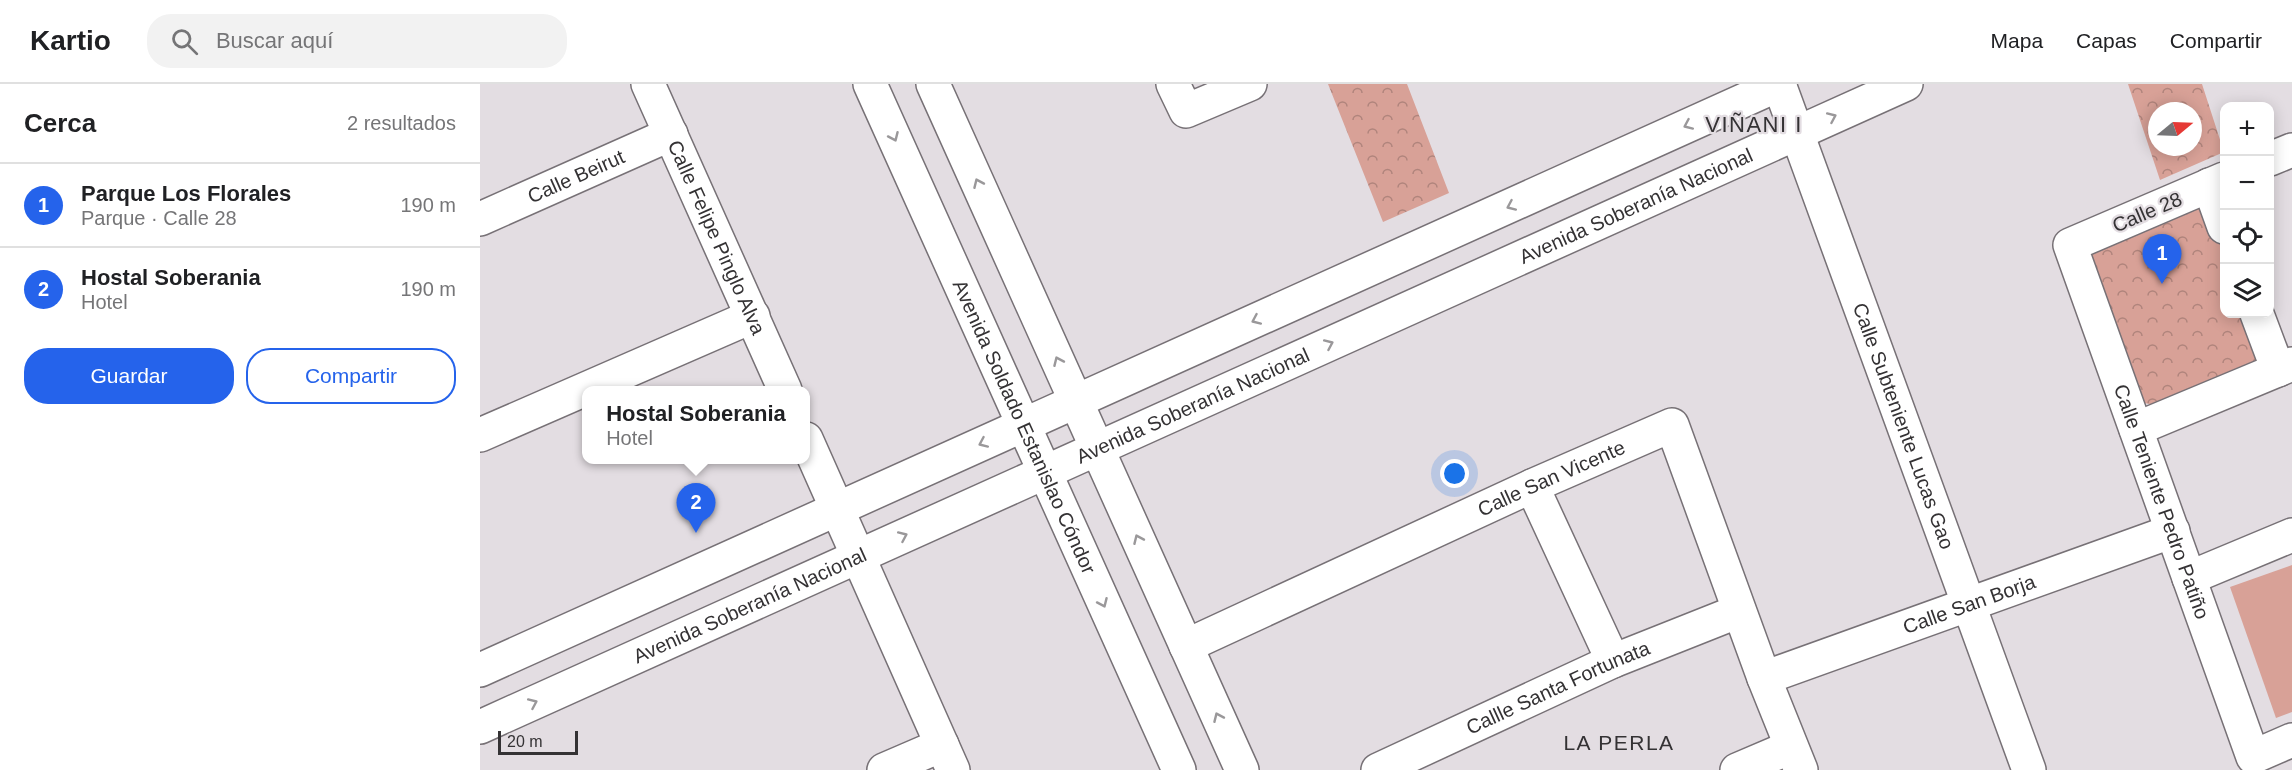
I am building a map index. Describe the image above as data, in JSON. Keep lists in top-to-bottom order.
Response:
{
  "streets": {
    "street": [
      "Calle Beirut",
      "Avenida Soberanía Nacional",
      "Calle 28",
      "Calle Felipe Pinglo Alva",
      "Avenida Soldado Estanislao Cóndor",
      "Calle Subteniente Lucas Gao",
      "Calle San Vicente",
      "Calle Teniente Pedro Patiño",
      "Calle San Borja",
      "Callle Santa Fortunata"
    ]
  },
  "crossings": [
    ["Calle Beirut", "Calle Felipe Pinglo Alva"],
    ["Avenida Soberanía Nacional", "Avenida Soldado Estanislao Cóndor"],
    ["Avenida Soberanía Nacional", "Calle Subteniente Lucas Gao"],
    ["Calle 28", "Calle Teniente Pedro Patiño"],
    ["Calle Subteniente Lucas Gao", "Calle San Borja"],
    ["Calle San Vicente", "Calle San Borja"],
    ["Calle San Vicente", "Callle Santa Fortunata"],
    ["Calle Teniente Pedro Patiño", "Calle San Borja"]
  ],
  "districts": ["VIÑANI I", "LA PERLA"],
  "scale_bar": "20 m",
  "north": "right",
  "page": {
    "header": "Kartio",
    "search": "Buscar aquí",
    "nav": ["Mapa", "Capas", "Compartir"],
    "heading": ["Cerca", "2 resultados"],
    "map_buttons": ["+", "−"],
    "list": [
      {
        "mark": "1",
        "name": "Parque Los Florales",
        "note": "Parque · Calle 28",
        "value": "190 m"
      },
      {
        "mark": "2",
        "name": "Hostal Soberania",
        "note": "Hotel",
        "value": "190 m"
      }
    ],
    "pins": ["1", "2"],
    "buttons": ["Guardar", "Compartir"],
    "popup": ["Hostal Soberania", "Hotel"],
    "scale": "20 m"
  }
}
